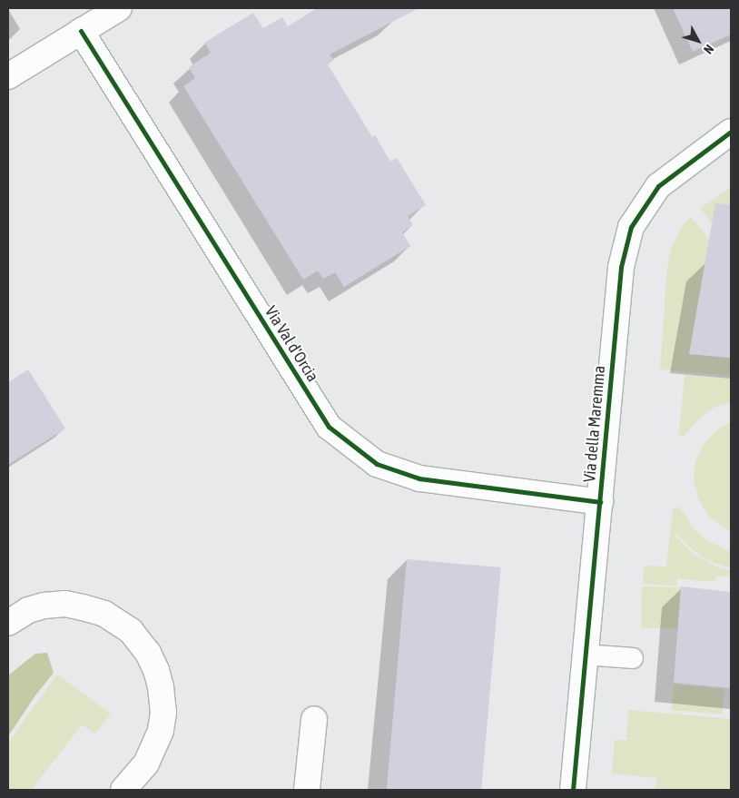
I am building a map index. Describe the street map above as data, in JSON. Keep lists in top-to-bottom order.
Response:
{
  "streets": {
    "street": ["Via Val d'Orcia", "Via della Maremma"]
  },
  "crossings": [
    ["Via Val d'Orcia", "Via della Maremma"]
  ],
  "north": "bottom right"
}
